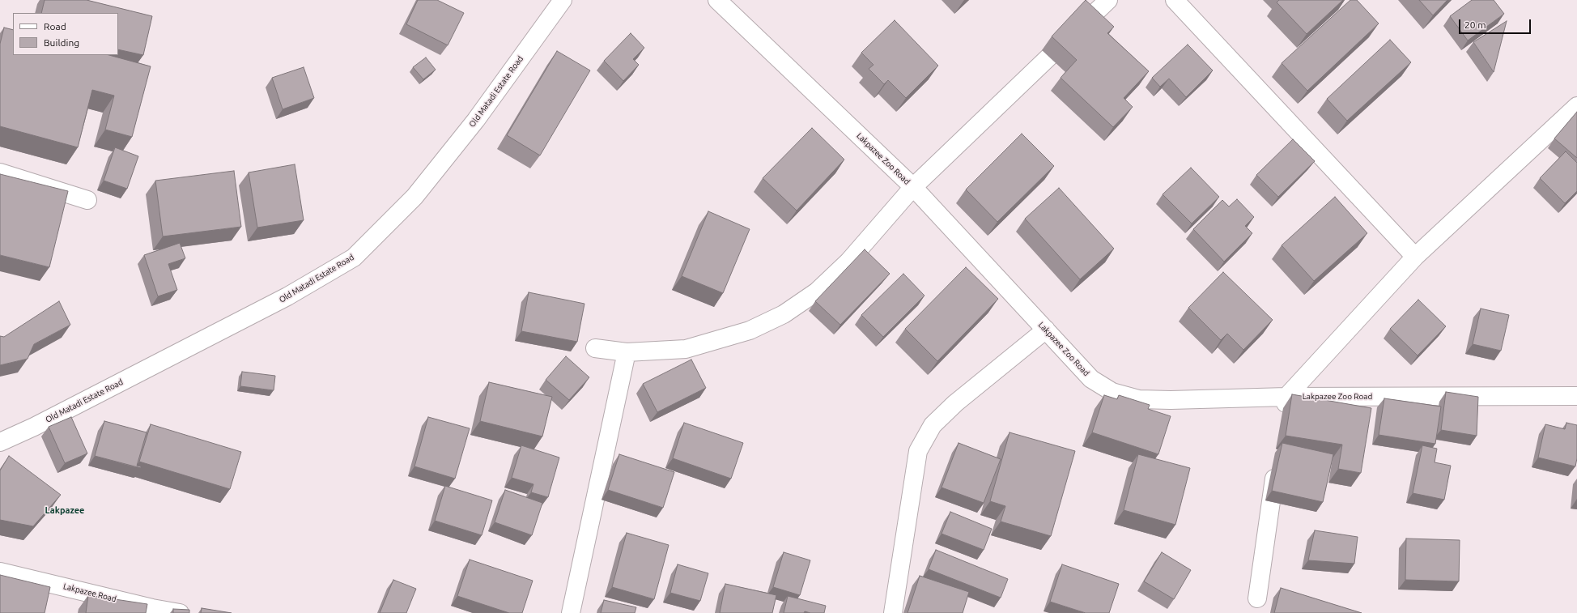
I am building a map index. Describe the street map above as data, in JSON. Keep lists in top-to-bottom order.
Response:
{
  "streets": {
    "street": ["Old Matadi Estate Road", "Lakpazee Zoo Road", "Lakpazee Road"]
  },
  "districts": ["Lakpazee"],
  "legend": ["Road", "Building"],
  "scale_bar": "20 m"
}
